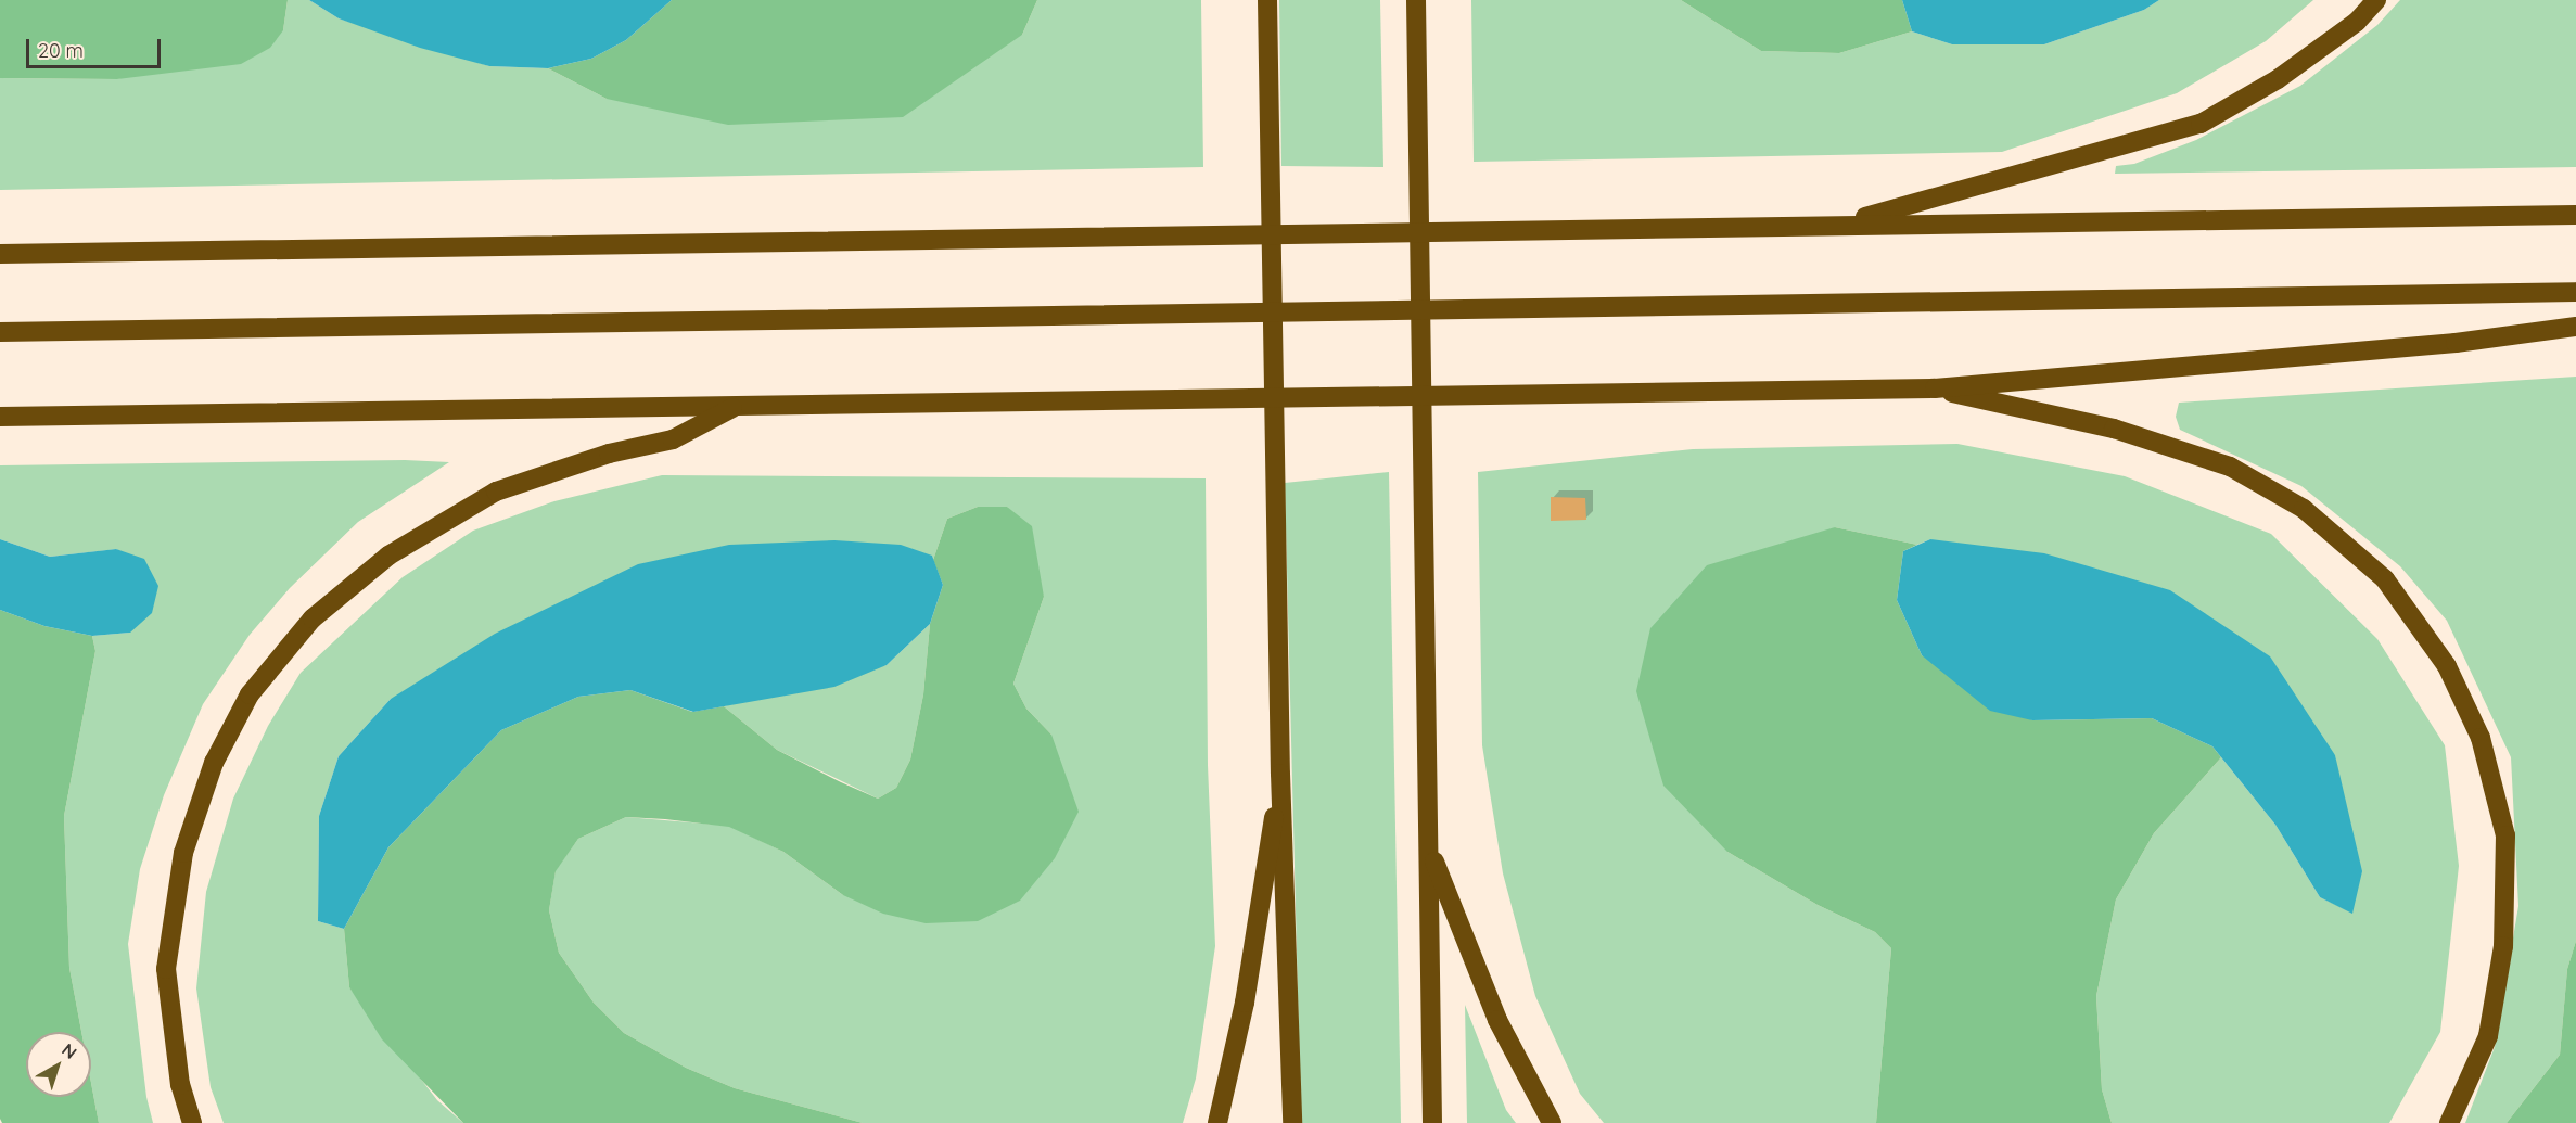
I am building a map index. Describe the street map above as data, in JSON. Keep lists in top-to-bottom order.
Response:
{
  "scale_bar": "20 m",
  "north": "top right"
}
